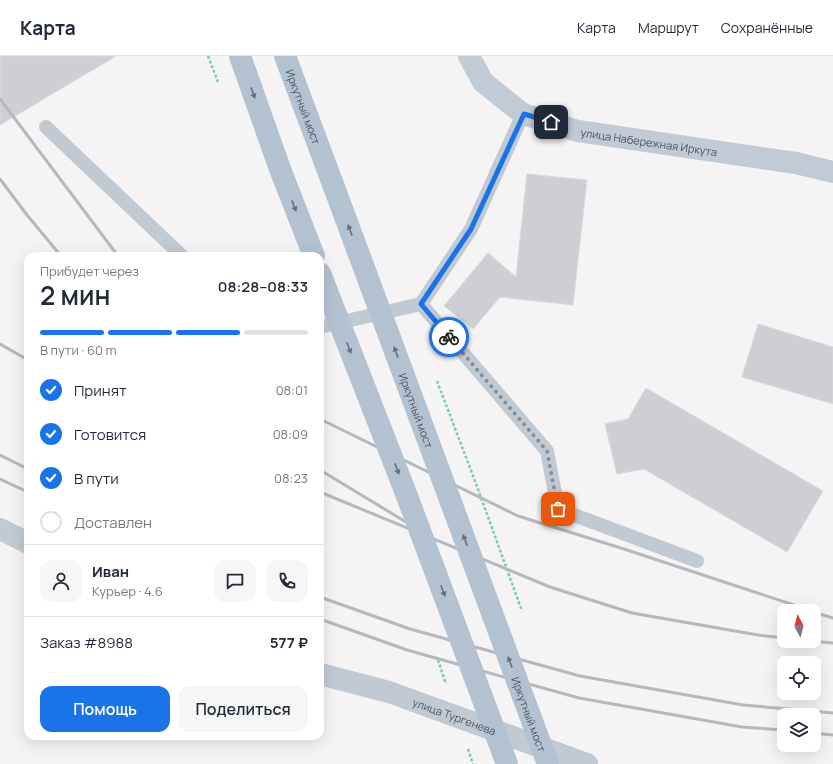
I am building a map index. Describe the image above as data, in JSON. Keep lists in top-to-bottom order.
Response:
{
  "streets": {
    "main road": ["Иркутный мост", "улица Набережная Иркута"],
    "street": ["улица Тургенева"]
  },
  "north": "top",
  "page": {
    "header": "Карта",
    "nav": ["Карта", "Маршрут", "Сохранённые"],
    "heading": ["2 мин", "Прибудет через", "08:28–08:33"],
    "panel": [
      "Иван",
      "Курьер · 4.6",
      "Заказ #8988",
      "577 ₽"
    ],
    "bar": "В пути · 60 m",
    "list": [
      ["Принят", "08:01"],
      ["Готовится", "08:09"],
      ["В пути", "08:23"],
      "Доставлен"
    ],
    "buttons": ["Помощь", "Поделиться"]
  }
}
